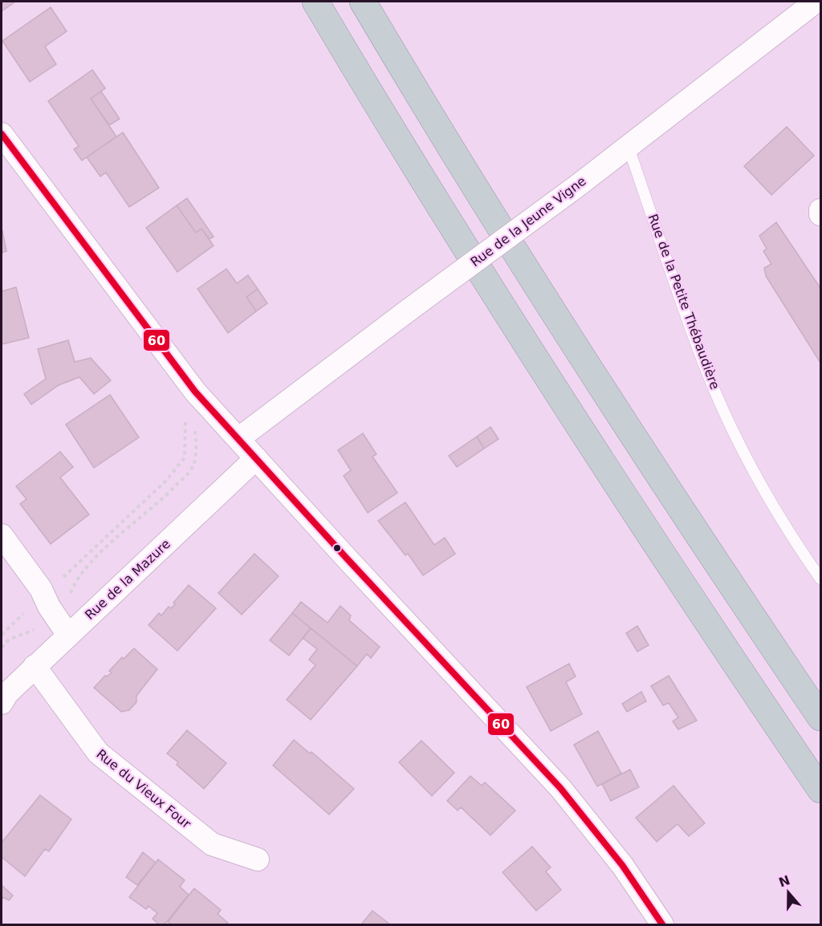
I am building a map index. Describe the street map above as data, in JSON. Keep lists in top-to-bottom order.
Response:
{
  "streets": {
    "street": ["Rue de la Jeune Vigne", "Rue de la Mazure", "Rue du Vieux Four"],
    "lane": ["Rue de la Petite Thébaudière"]
  },
  "crossings": [
    ["Rue de la Jeune Vigne", "Rue de la Petite Thébaudière"],
    ["Rue de la Mazure", "Rue du Vieux Four"]
  ],
  "lines": ["transit line 60"],
  "north": "top"
}
